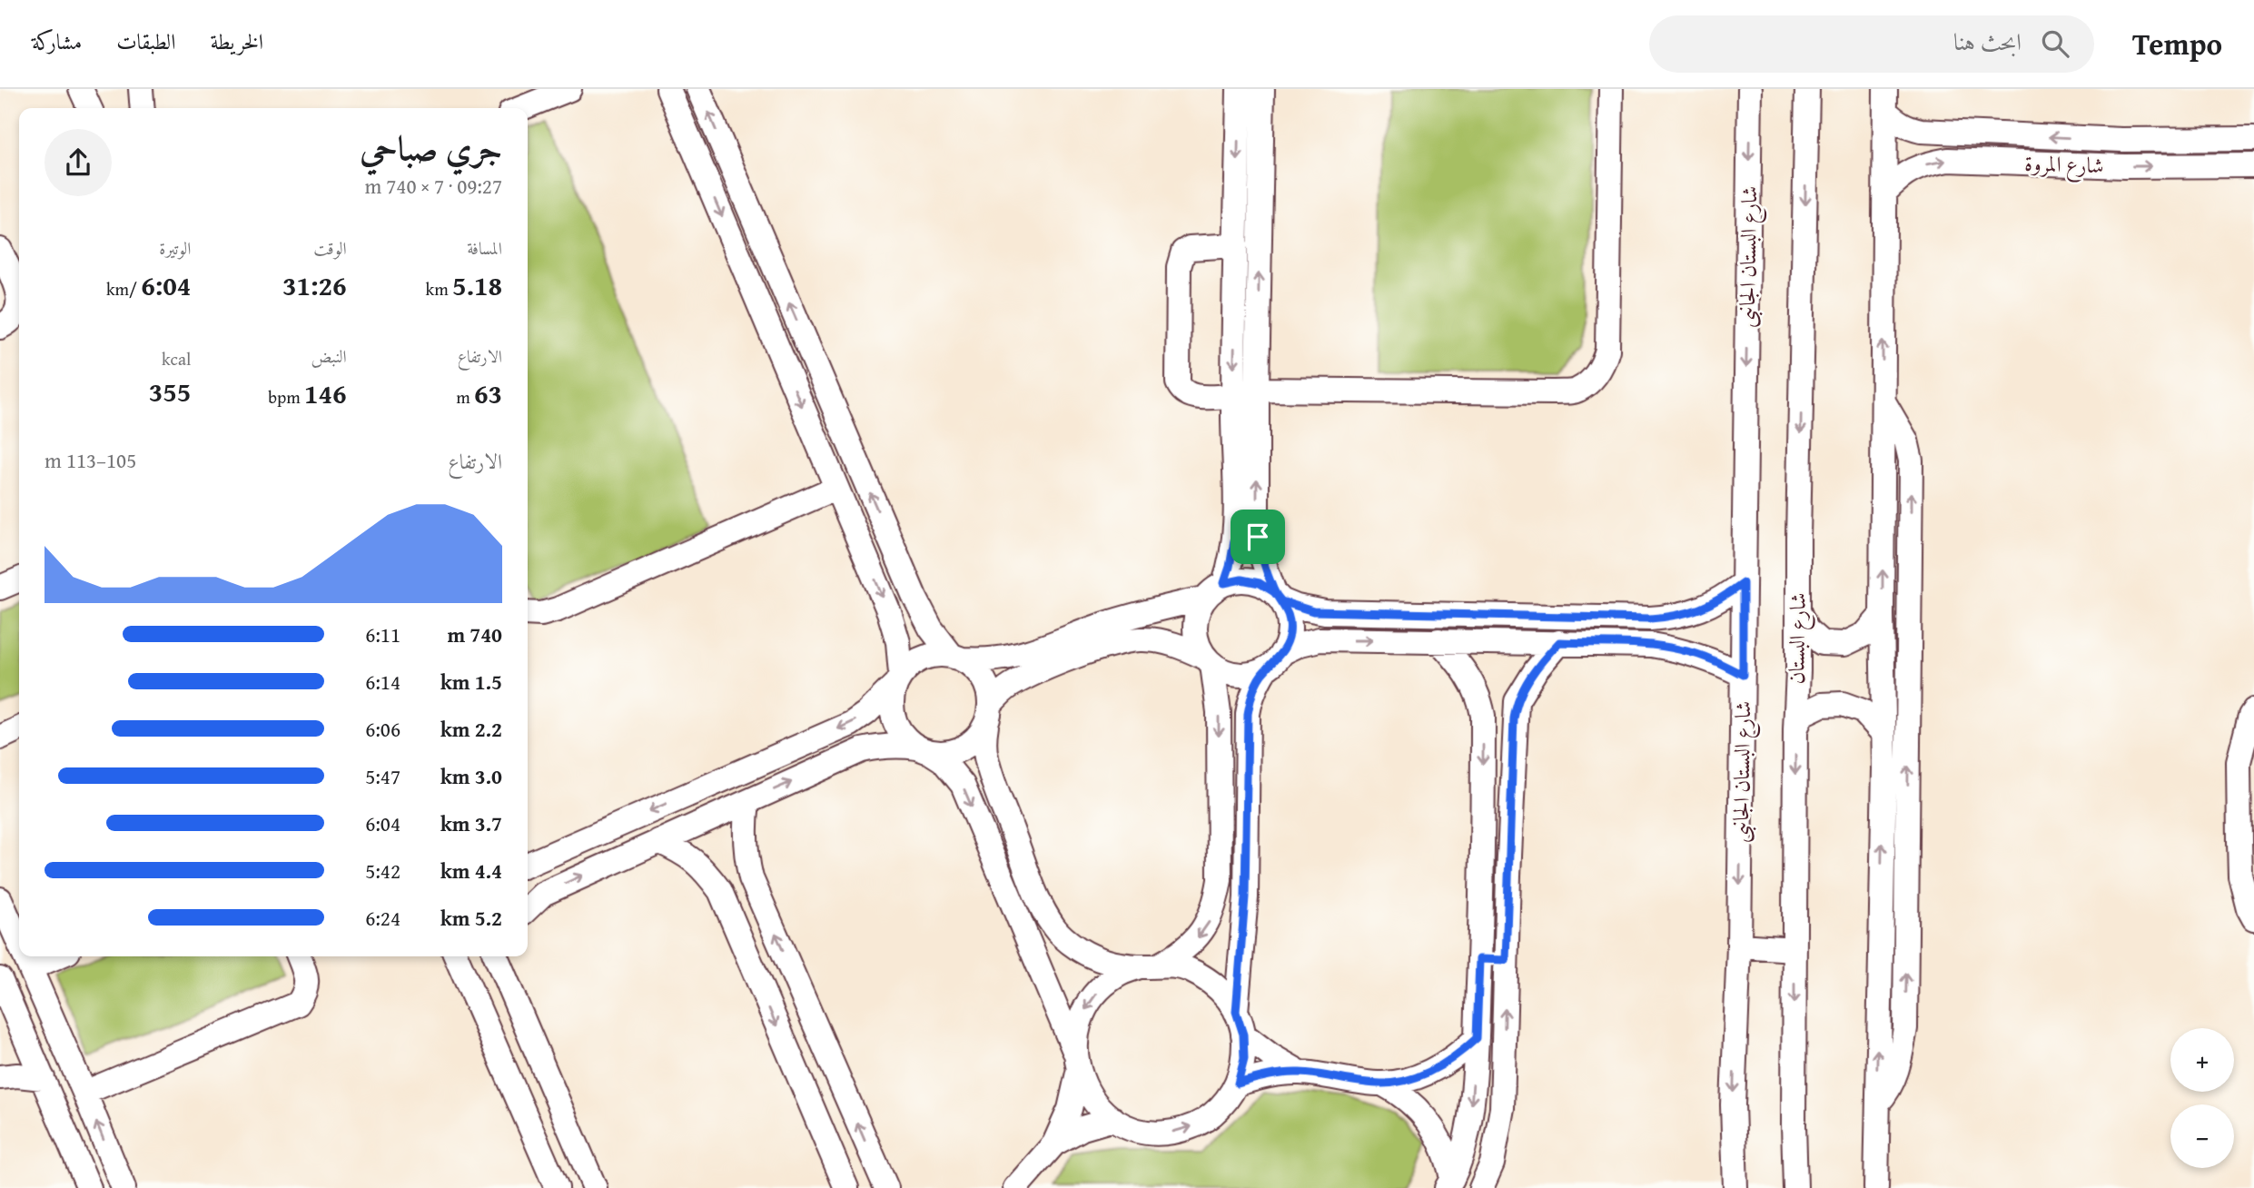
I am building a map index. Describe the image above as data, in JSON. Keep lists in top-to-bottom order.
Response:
{
  "streets": {
    "street": ["شارع المروة", "شارع البستان الجانبى", "شارع البستان"]
  },
  "page": {
    "header": "Tempo",
    "search": "ابحث هنا",
    "nav": ["الخريطة", "الطبقات", "مشاركة"],
    "heading": ["جري صباحي", "09:27 · 7 × 740 m"],
    "stats": [
      ["المسافة", "5.18 km"],
      ["الوقت", "31:26"],
      ["الوتيرة", "6:04 /km"],
      ["الارتفاع", "63 m"],
      ["النبض", "146 bpm"],
      ["kcal", "355"]
    ],
    "chart": ["الارتفاع", "105–113 m"],
    "list": [
      {
        "name": "740 m",
        "note": "6:11"
      },
      {
        "name": "1.5 km",
        "note": "6:14"
      },
      {
        "name": "2.2 km",
        "note": "6:06"
      },
      {
        "name": "3.0 km",
        "note": "5:47"
      },
      {
        "name": "3.7 km",
        "note": "6:04"
      },
      {
        "name": "4.4 km",
        "note": "5:42"
      },
      {
        "name": "5.2 km",
        "note": "6:24"
      }
    ],
    "map_buttons": ["+", "−"]
  }
}
